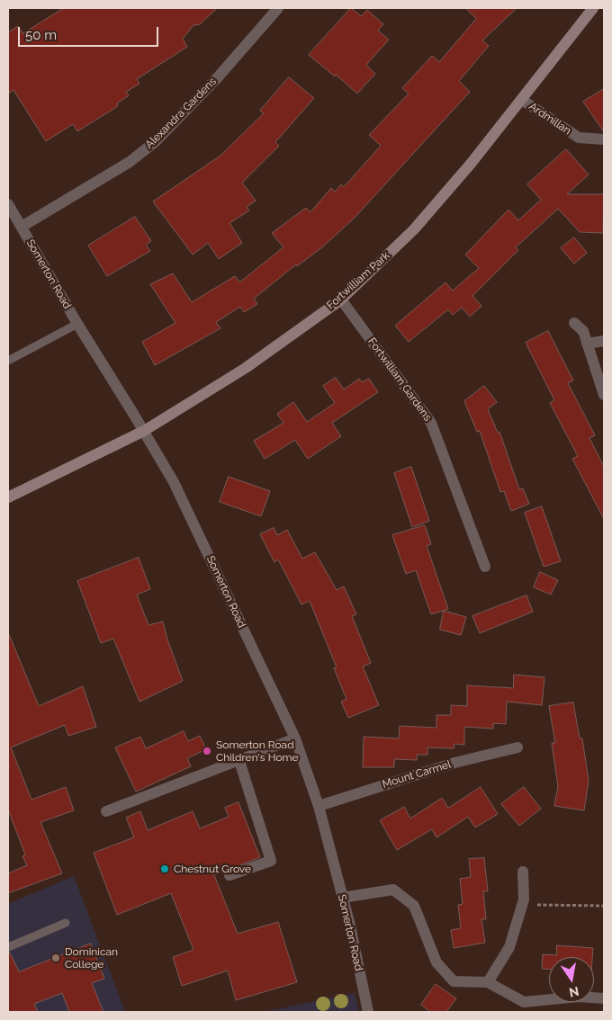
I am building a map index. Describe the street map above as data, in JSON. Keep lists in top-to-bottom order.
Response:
{
  "streets": {
    "street": [
      "Alexandra Gardens",
      "Ardmillan",
      "Somerton Road",
      "Fortwilliam Park",
      "Fortwilliam Gardens",
      "Mount Carmel"
    ]
  },
  "crossings": [
    ["Alexandra Gardens", "Somerton Road"],
    ["Ardmillan", "Fortwilliam Park"],
    ["Somerton Road", "Fortwilliam Park"],
    ["Somerton Road", "Mount Carmel"],
    ["Fortwilliam Park", "Fortwilliam Gardens"]
  ],
  "places": ["Somerton Road Children's Home", "Chestnut Grove", "Dominican College"],
  "scale_bar": "50 m",
  "north": "bottom"
}
